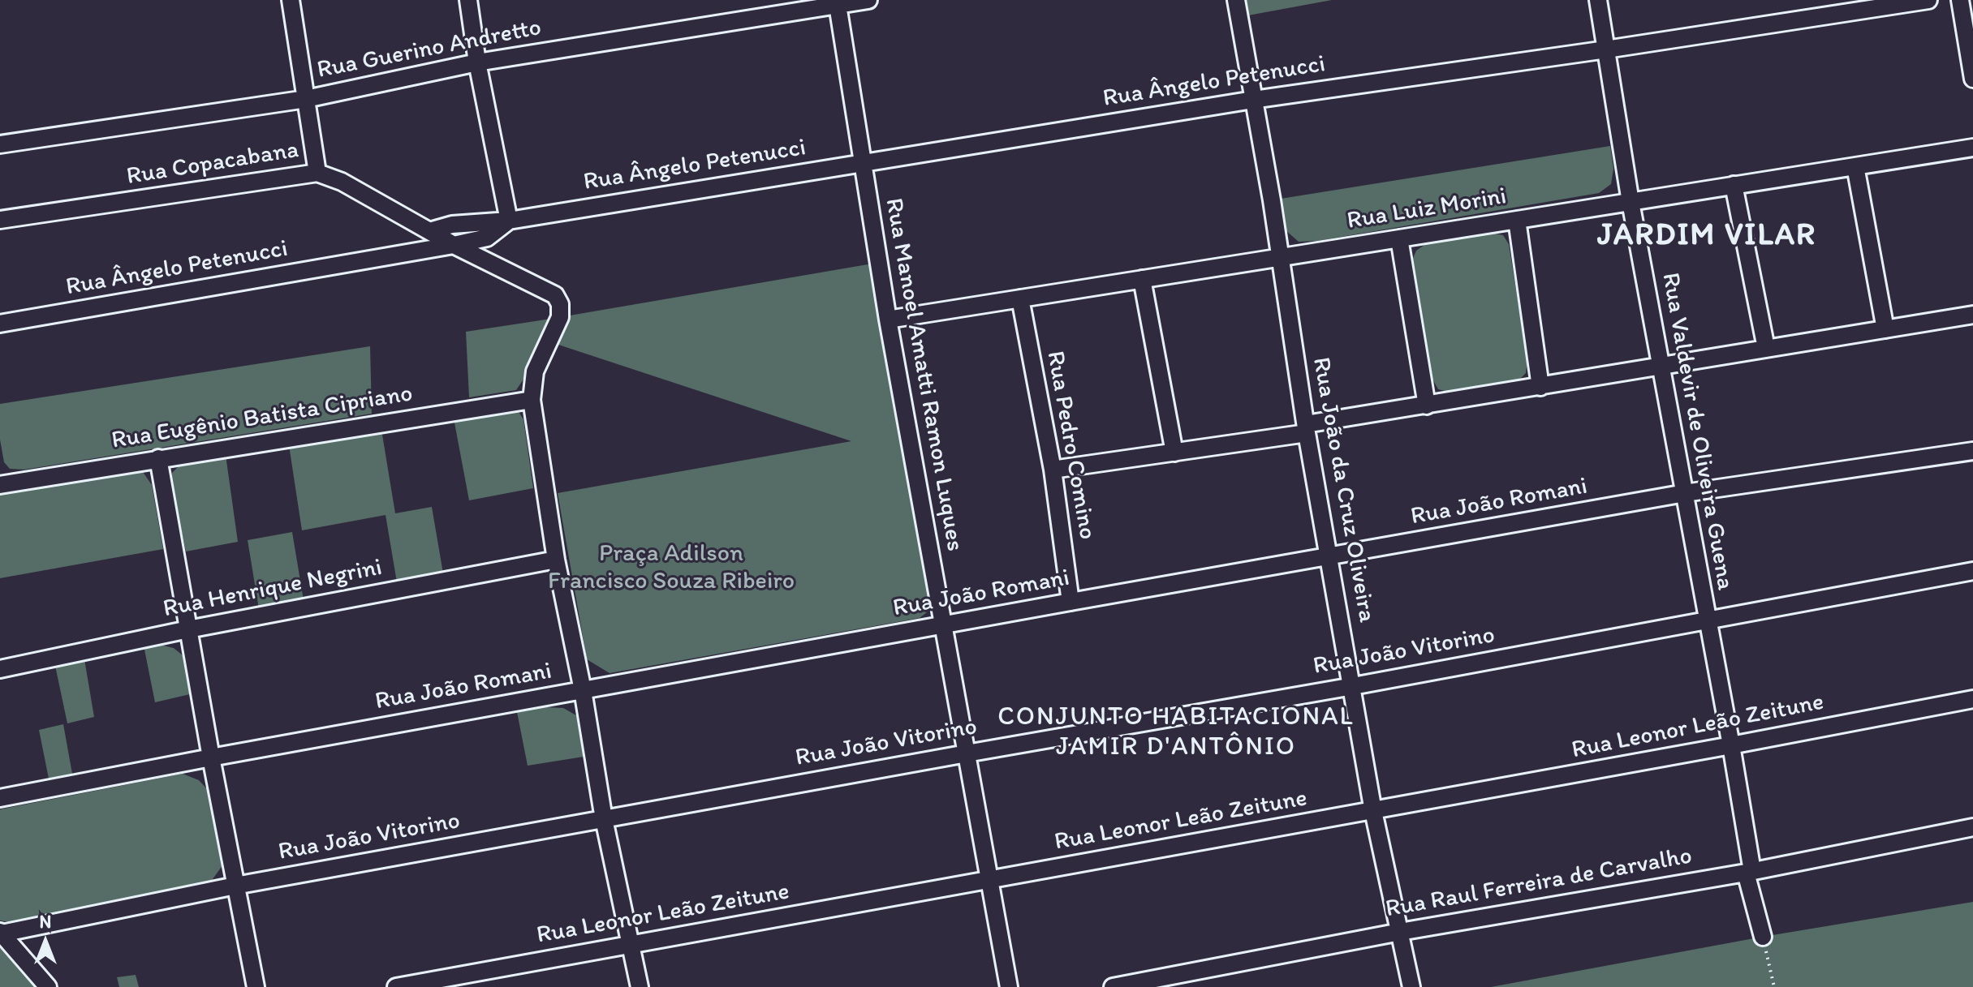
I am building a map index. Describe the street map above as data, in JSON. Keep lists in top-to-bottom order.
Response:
{
  "streets": {
    "street": [
      "Rua Guerino Andretto",
      "Rua Ângelo Petenucci",
      "Rua Copacabana",
      "Rua Luiz Morini",
      "Rua Manoel Amatti Ramon Luques",
      "Rua Eugênio Batista Cipriano",
      "Rua Valdevir de Oliveira Guena",
      "Rua Pedro Comino",
      "Rua João da Cruz Oliveira",
      "Rua João Romani",
      "Rua Henrique Negrini",
      "Rua João Vitorino",
      "Rua Leonor Leão Zeitune",
      "Rua Raul Ferreira de Carvalho"
    ]
  },
  "crossings": [
    ["Rua Guerino Andretto", "Rua Manoel Amatti Ramon Luques"],
    ["Rua Ângelo Petenucci", "Rua Copacabana"],
    ["Rua Ângelo Petenucci", "Rua Manoel Amatti Ramon Luques"],
    ["Rua Ângelo Petenucci", "Rua Valdevir de Oliveira Guena"],
    ["Rua Ângelo Petenucci", "Rua João da Cruz Oliveira"],
    ["Rua Copacabana", "Rua Eugênio Batista Cipriano"],
    ["Rua Luiz Morini", "Rua Manoel Amatti Ramon Luques"],
    ["Rua Luiz Morini", "Rua Valdevir de Oliveira Guena"],
    ["Rua Luiz Morini", "Rua Pedro Comino"],
    ["Rua Luiz Morini", "Rua João da Cruz Oliveira"],
    ["Rua Manoel Amatti Ramon Luques", "Rua João Romani"],
    ["Rua Manoel Amatti Ramon Luques", "Rua João Vitorino"],
    ["Rua Manoel Amatti Ramon Luques", "Rua Leonor Leão Zeitune"],
    ["Rua Valdevir de Oliveira Guena", "Rua João Romani"],
    ["Rua Valdevir de Oliveira Guena", "Rua João Vitorino"],
    ["Rua Valdevir de Oliveira Guena", "Rua Leonor Leão Zeitune"],
    ["Rua Valdevir de Oliveira Guena", "Rua Raul Ferreira de Carvalho"],
    ["Rua Pedro Comino", "Rua João Romani"],
    ["Rua João da Cruz Oliveira", "Rua João Romani"],
    ["Rua João da Cruz Oliveira", "Rua João Vitorino"],
    ["Rua João da Cruz Oliveira", "Rua Leonor Leão Zeitune"],
    ["Rua João da Cruz Oliveira", "Rua Raul Ferreira de Carvalho"]
  ],
  "districts": ["JARDIM VILAR", "CONJUNTO HABITACIONAL JAMIR D'ANTÔNIO"],
  "parks": ["Praça Adilson Francisco Souza Ribeiro"],
  "north": "top"
}
